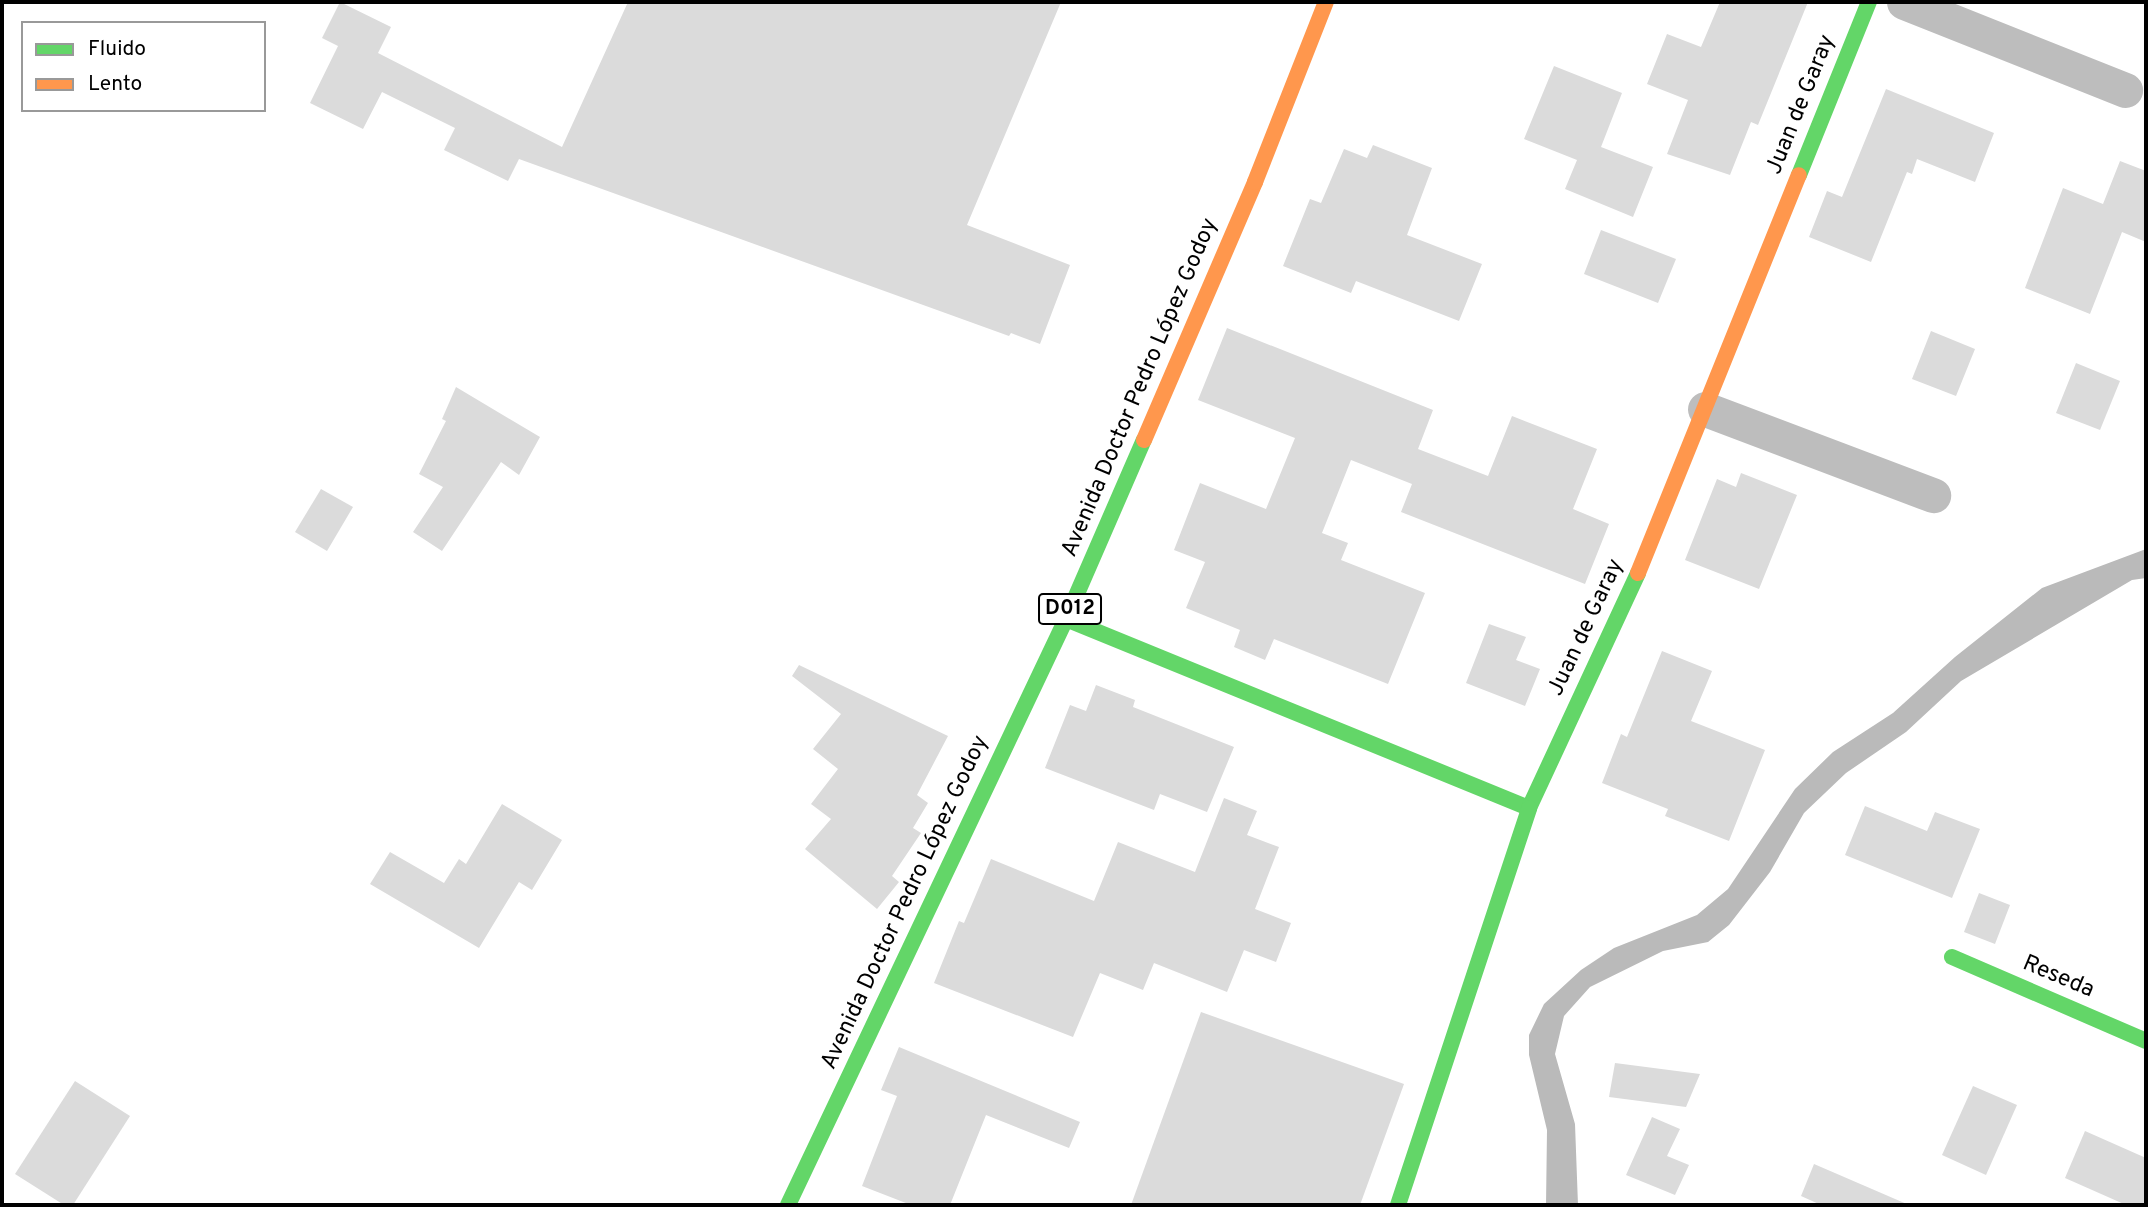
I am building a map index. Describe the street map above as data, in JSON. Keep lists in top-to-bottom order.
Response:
{
  "streets": {
    "street": [
      "Juan de Garay",
      "Avenida Doctor Pedro López Godoy",
      "D012",
      "Reseda"
    ]
  },
  "legend": ["Fluido", "Lento"]
}
